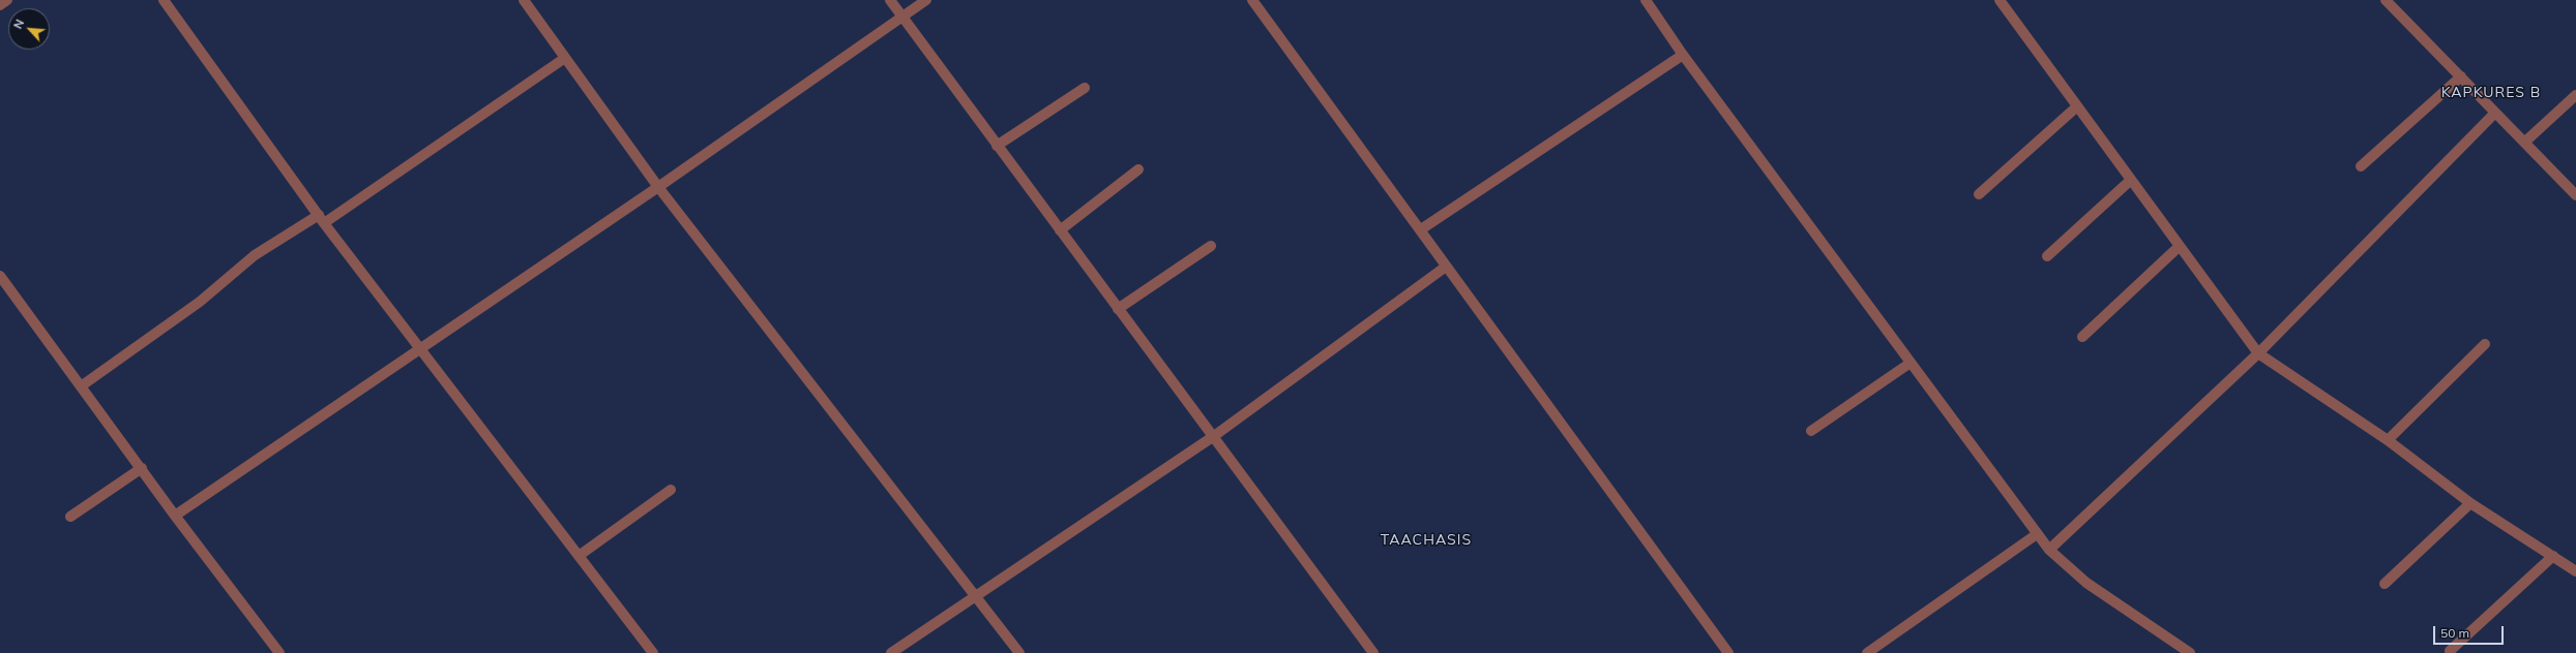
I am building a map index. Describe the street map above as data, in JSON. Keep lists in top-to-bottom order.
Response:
{
  "districts": ["KAPKURES B", "TAACHASIS"],
  "scale_bar": "50 m",
  "north": "top left"
}
